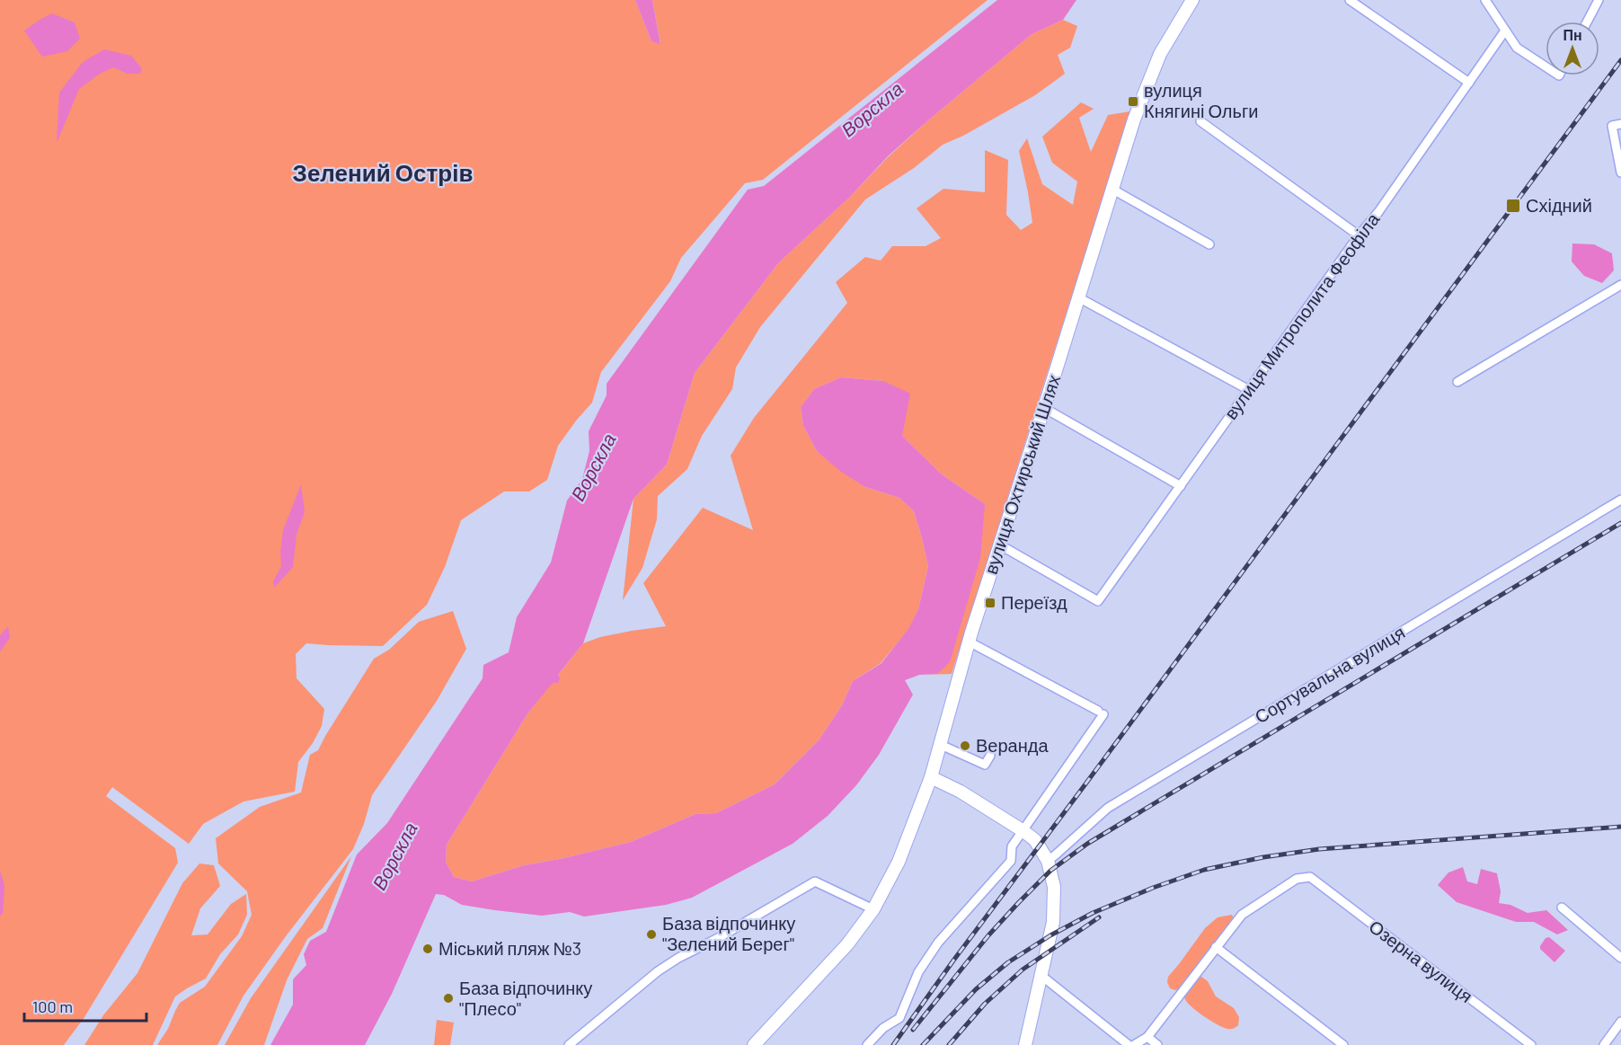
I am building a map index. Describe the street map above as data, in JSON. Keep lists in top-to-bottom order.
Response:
{
  "streets": {
    "main road": ["вулиця Охтирський Шлях"],
    "street": ["вулиця Митрополита Феофіла", "Сортувальна вулиця", "Озерна вулиця"]
  },
  "crossings": [
    ["вулиця Митрополита Феофіла", "вулиця Охтирський Шлях"]
  ],
  "districts": ["Зелений Острів"],
  "water": ["Ворскла"],
  "places": {
    "transit": ["вулиця Княгині Ольги", "Східний", "Переїзд"],
    "other": [
      "Веранда",
      "База відпочинку \"Зелений Берег\"",
      "Міський пляж №3",
      "База відпочинку \"Плесо\""
    ]
  },
  "scale_bar": "100 m",
  "north": "top"
}
